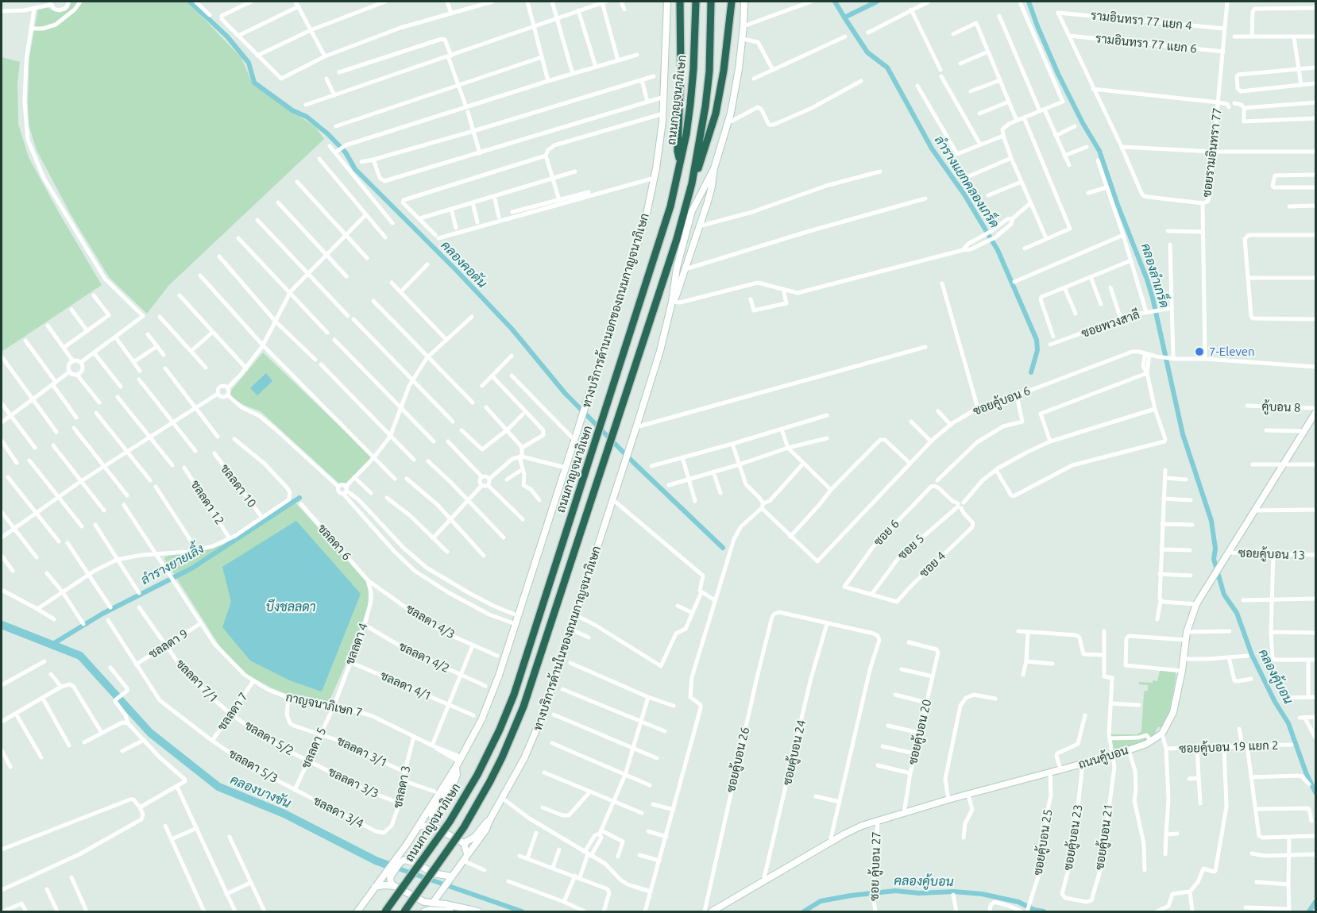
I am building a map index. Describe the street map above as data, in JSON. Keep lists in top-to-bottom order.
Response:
{
  "streets": {
    "highway": ["ถนนกาญจนาภิเษก"],
    "main road": ["ทางบริการด้านนอกของถนนกาญจนาภิเษก", "ทางบริการด้านในของถนนกาญจนาภิเษก", "ถนนคู้บอน"],
    "street": [
      "รามอินทรา 77 แยก 4",
      "รามอินทรา 77 แยก 6",
      "ซอยรามอินทรา 77",
      "ซอยพวงสาลี",
      "ซอยคู้บอน 6",
      "คู้บอน 8",
      "ชลลดา 10",
      "ชลลดา 12",
      "ซอย 6",
      "ชลลดา 6",
      "ซอย 5",
      "ซอยคู้บอน 13",
      "ซอย 4",
      "ชลลดา 4/3",
      "ชลลดา 9",
      "ชลลดา 4",
      "ชลลดา 4/2",
      "ชลลดา 7/1",
      "ชลลดา 4/1",
      "กาญจนาภิเษก 7",
      "ชลลดา 7",
      "ซอยคู้บอน 20",
      "ชลลดา 5/2",
      "ซอยคู้บอน 19 แยก 2",
      "ชลลดา 5",
      "ชลลดา 3/1",
      "ซอยคู้บอน 24",
      "ซอยคู้บอน 26",
      "ชลลดา 5/3",
      "ชลลดา 3/3",
      "ชลลดา 3",
      "ชลลดา 3/4",
      "ซอยคู้บอน 21",
      "ซอยคู้บอน 23",
      "ซอยคู้บอน 25",
      "ซอย คู้บอน 27"
    ]
  },
  "crossings": [
    ["รามอินทรา 77 แยก 4", "รามอินทรา 77 แยก 6"],
    ["รามอินทรา 77 แยก 4", "ซอยรามอินทรา 77"],
    ["รามอินทรา 77 แยก 6", "ซอยรามอินทรา 77"],
    ["ซอยรามอินทรา 77", "ซอยคู้บอน 6"],
    ["ทางบริการด้านนอกของถนนกาญจนาภิเษก", "ทางบริการด้านในของถนนกาญจนาภิเษก"],
    ["ทางบริการด้านนอกของถนนกาญจนาภิเษก", "กาญจนาภิเษก 7"],
    ["ซอย 6", "ซอย 5"],
    ["ซอย 6", "ซอย 4"],
    ["ชลลดา 6", "ชลลดา 4/3"],
    ["ชลลดา 6", "ชลลดา 4"],
    ["ซอย 5", "ซอย 4"],
    ["ซอยคู้บอน 13", "ถนนคู้บอน"],
    ["ชลลดา 4/3", "ชลลดา 4"],
    ["ชลลดา 9", "ชลลดา 7/1"],
    ["ชลลดา 9", "กาญจนาภิเษก 7"],
    ["ชลลดา 9", "ชลลดา 5/3"],
    ["ชลลดา 4", "ชลลดา 4/2"],
    ["ชลลดา 4", "ชลลดา 4/1"],
    ["ชลลดา 4", "กาญจนาภิเษก 7"],
    ["ชลลดา 4", "ชลลดา 5"],
    ["ชลลดา 7/1", "ชลลดา 7"],
    ["ชลลดา 7/1", "ชลลดา 5/2"],
    ["กาญจนาภิเษก 7", "ชลลดา 7"],
    ["กาญจนาภิเษก 7", "ชลลดา 5"],
    ["กาญจนาภิเษก 7", "ชลลดา 3/1"],
    ["กาญจนาภิเษก 7", "ชลลดา 3"],
    ["ชลลดา 7", "ชลลดา 5/2"],
    ["ชลลดา 7", "ชลลดา 5/3"],
    ["ซอยคู้บอน 20", "ถนนคู้บอน"],
    ["ชลลดา 5/2", "ชลลดา 5"],
    ["ชลลดา 5/2", "ชลลดา 3/3"],
    ["ชลลดา 5", "ชลลดา 3/1"],
    ["ชลลดา 5", "ชลลดา 5/3"],
    ["ชลลดา 5", "ชลลดา 3/3"],
    ["ชลลดา 5", "ชลลดา 3/4"],
    ["ชลลดา 3/1", "ชลลดา 3"],
    ["ซอยคู้บอน 24", "ถนนคู้บอน"],
    ["ซอยคู้บอน 24", "ซอยคู้บอน 26"],
    ["ถนนคู้บอน", "ซอยคู้บอน 21"],
    ["ถนนคู้บอน", "ซอยคู้บอน 23"],
    ["ถนนคู้บอน", "ซอยคู้บอน 25"],
    ["ถนนคู้บอน", "ซอย คู้บอน 27"],
    ["ชลลดา 5/3", "ชลลดา 3/4"],
    ["ชลลดา 3/3", "ชลลดา 3"],
    ["ชลลดา 3", "ชลลดา 3/4"],
    ["ซอยคู้บอน 21", "ซอยคู้บอน 23"]
  ],
  "water": [
    "ลำรางแยกคลองเกร็ด",
    "คลองคอตัน",
    "คลองลำเกร็ด",
    "ลำรางยายเลิ้ง",
    "บึงชลลดา",
    "คลองคู้บอน",
    "คลองบางชัน"
  ],
  "places": ["7-Eleven"]
}
